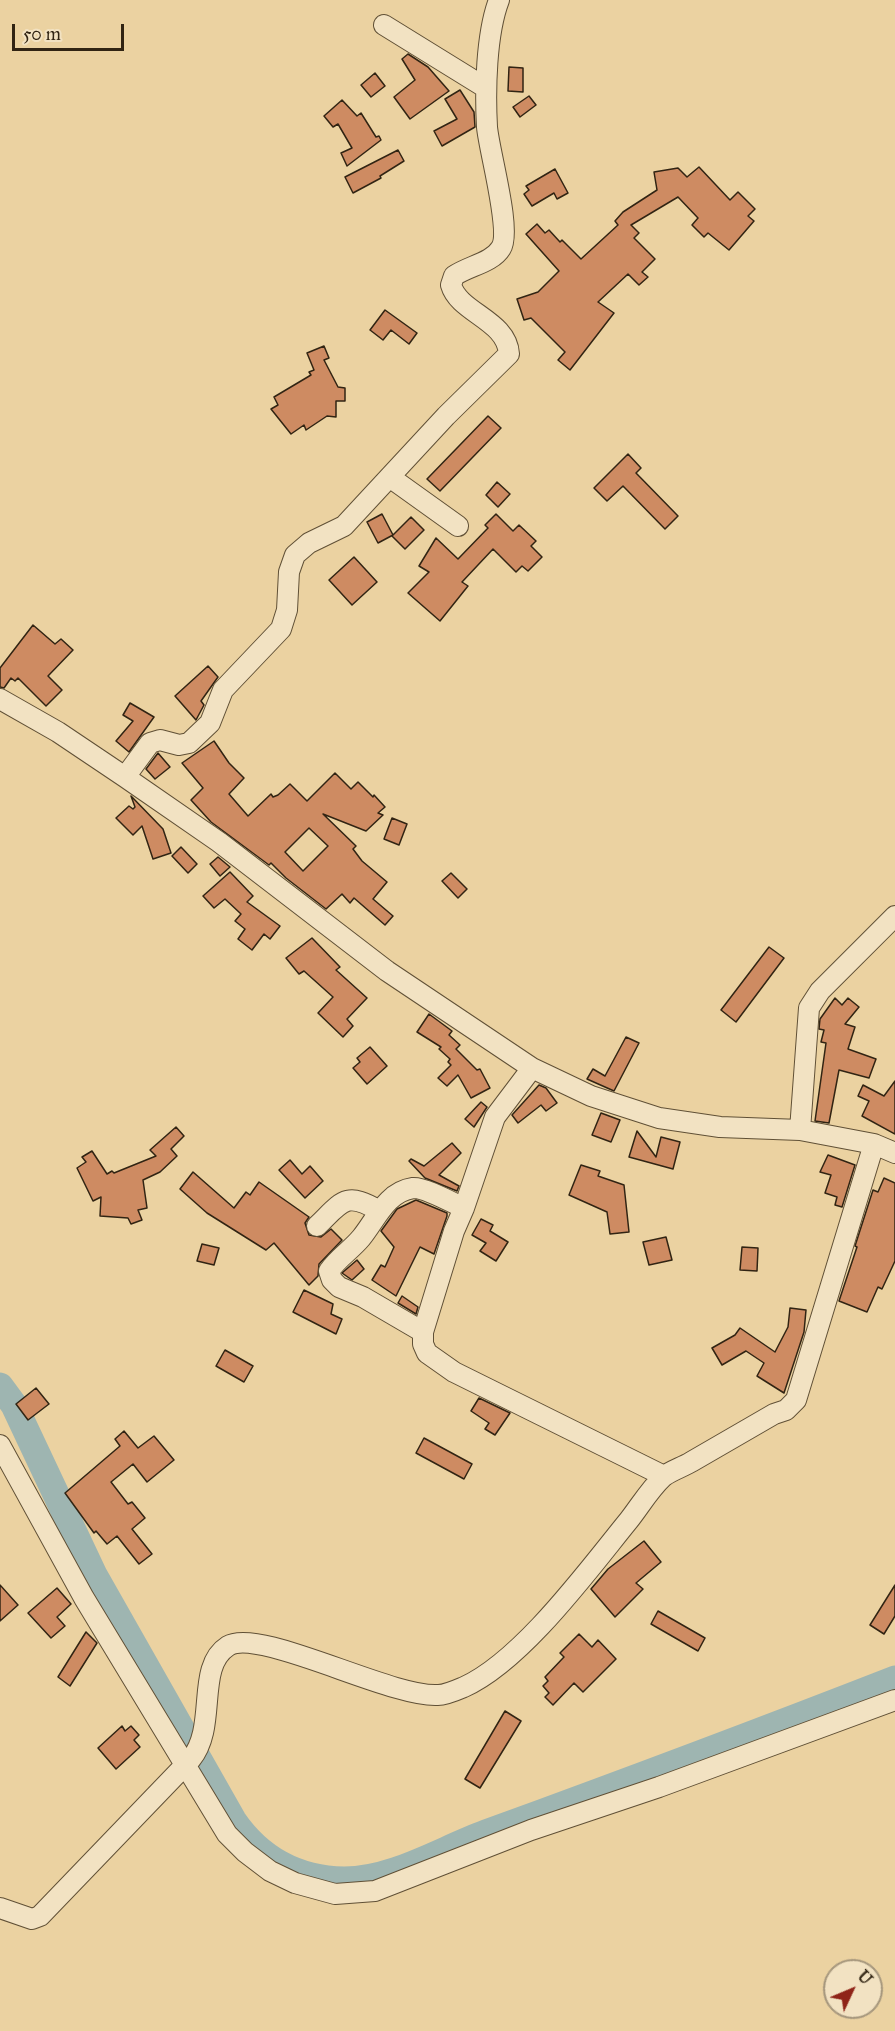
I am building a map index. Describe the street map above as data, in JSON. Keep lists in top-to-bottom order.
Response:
{
  "scale_bar": "50 m",
  "north": "top right"
}
